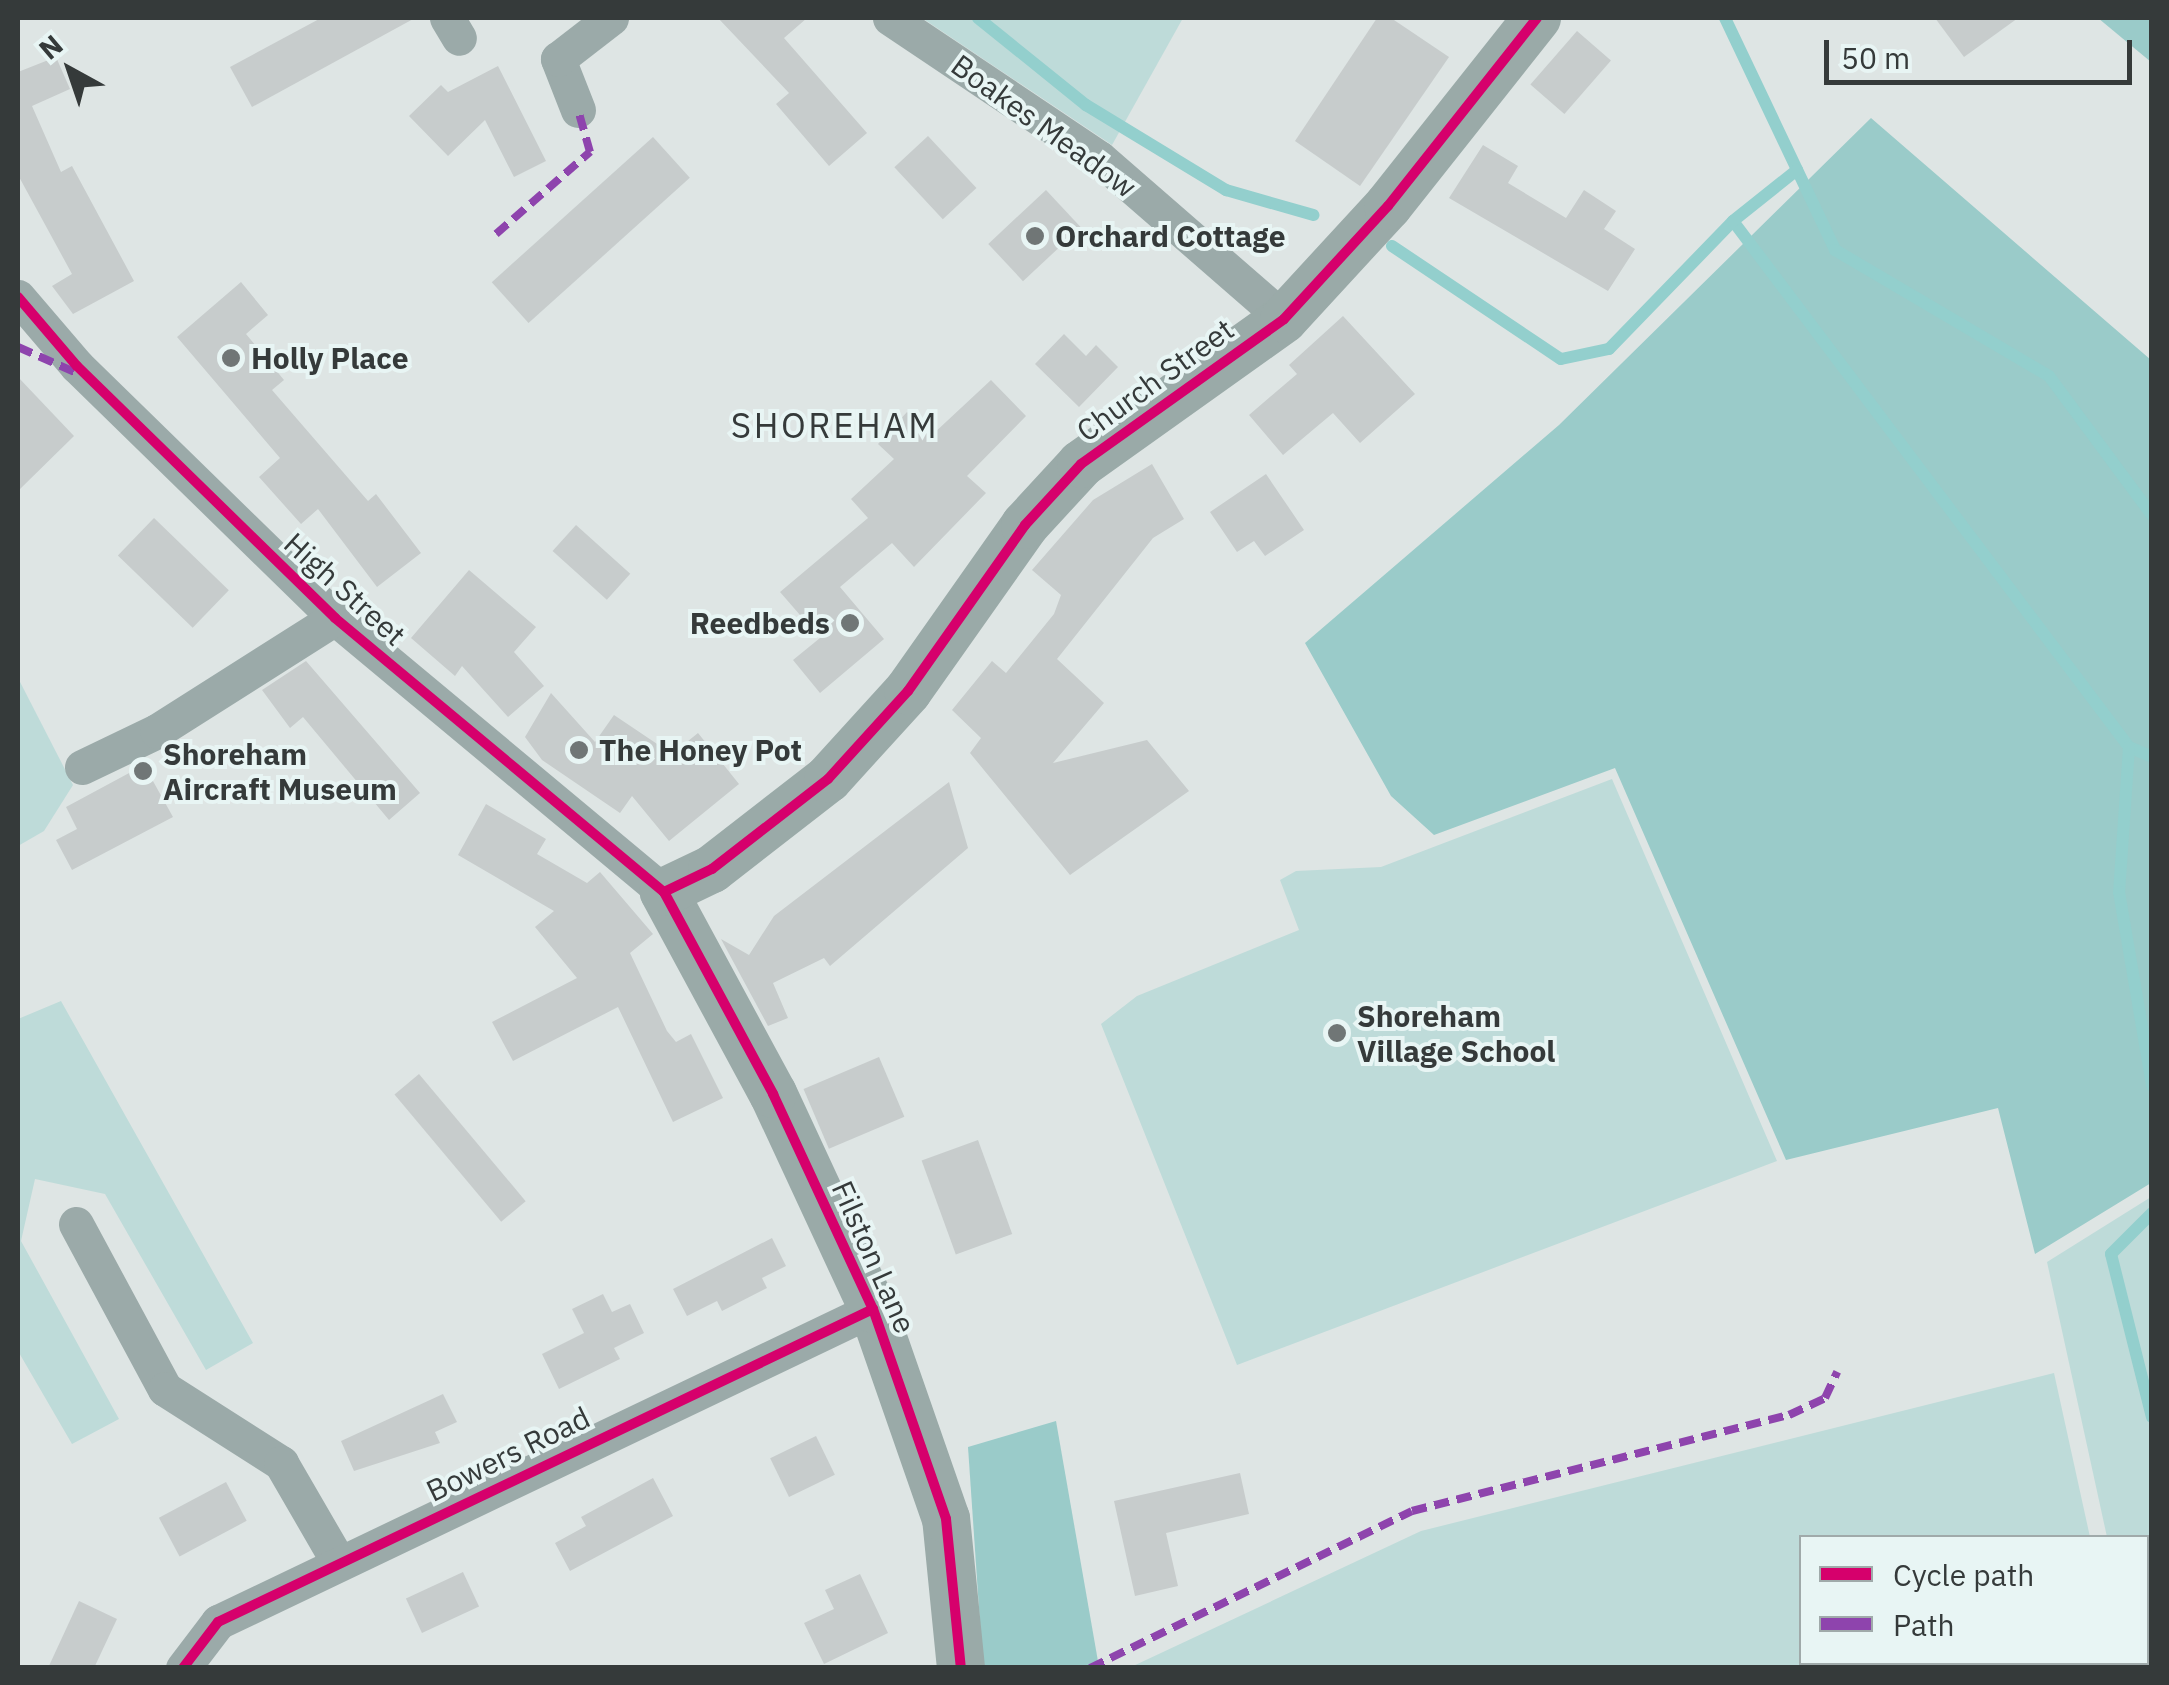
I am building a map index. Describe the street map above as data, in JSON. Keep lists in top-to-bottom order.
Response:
{
  "streets": {
    "street": [
      "Boakes Meadow",
      "Church Street",
      "High Street",
      "Filston Lane",
      "Bowers Road"
    ]
  },
  "crossings": [
    ["Boakes Meadow", "Church Street"],
    ["Church Street", "High Street"],
    ["Church Street", "Filston Lane"],
    ["High Street", "Filston Lane"],
    ["Filston Lane", "Bowers Road"]
  ],
  "districts": ["SHOREHAM"],
  "places": [
    "Orchard Cottage",
    "Holly Place",
    "Reedbeds",
    "The Honey Pot",
    "Shoreham Aircraft Museum",
    "Shoreham Village School"
  ],
  "legend": ["Cycle path", "Path"],
  "scale_bar": "50 m",
  "north": "top left"
}
